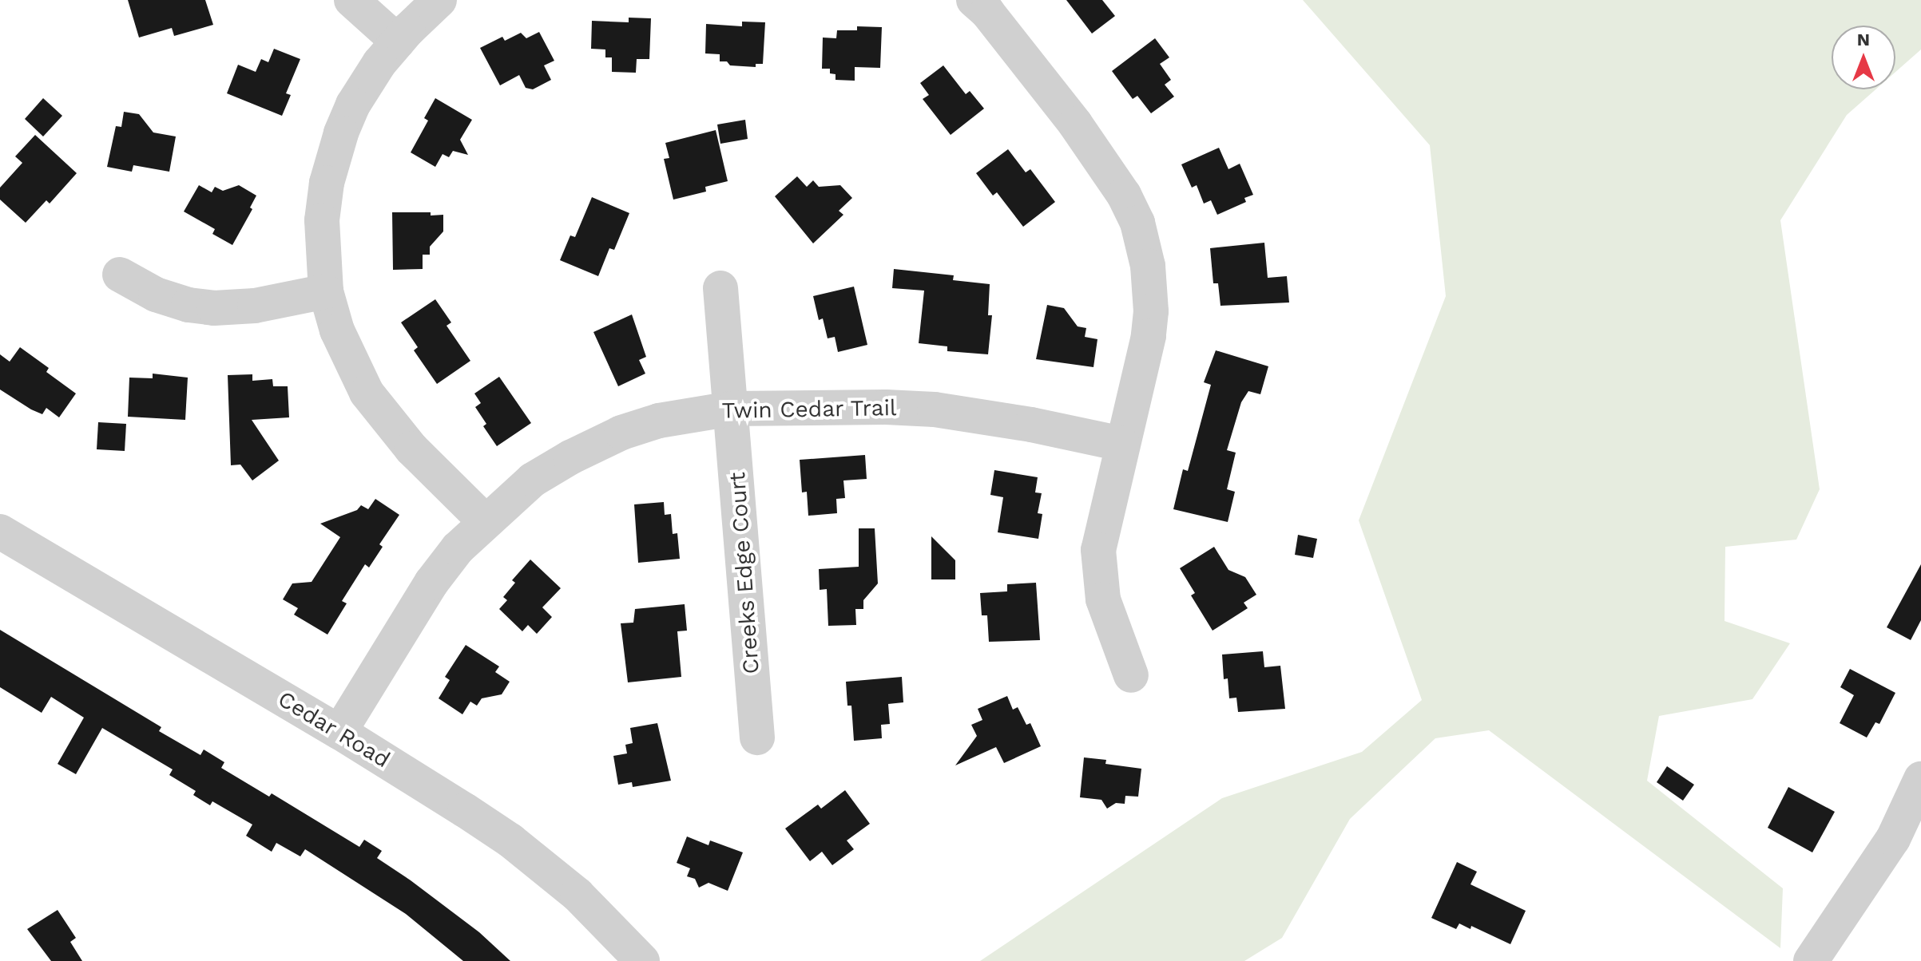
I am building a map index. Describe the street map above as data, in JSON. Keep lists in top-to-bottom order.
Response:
{
  "streets": {
    "street": ["Twin Cedar Trail", "Creeks Edge Court", "Cedar Road"]
  },
  "crossings": [
    ["Twin Cedar Trail", "Creeks Edge Court"],
    ["Twin Cedar Trail", "Cedar Road"]
  ],
  "north": "top"
}
